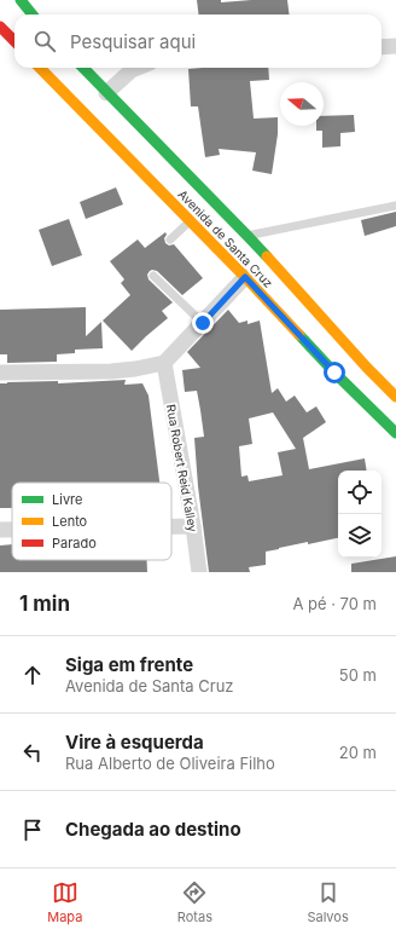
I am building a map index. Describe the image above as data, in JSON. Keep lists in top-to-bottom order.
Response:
{
  "streets": {
    "main road": ["Avenida de Santa Cruz"],
    "street": ["Rua Robert Reid Kalley"]
  },
  "legend": ["Livre", "Lento", "Parado"],
  "north": "left",
  "page": {
    "search": "Pesquisar aqui",
    "heading": ["1 min", "A pé · 70 m"],
    "list": [
      ["Siga em frente", "Avenida de Santa Cruz", "50 m"],
      ["Vire à esquerda", "Rua Alberto de Oliveira Filho", "20 m"],
      "Chegada ao destino"
    ],
    "nav": ["Mapa", "Rotas", "Salvos"]
  }
}
